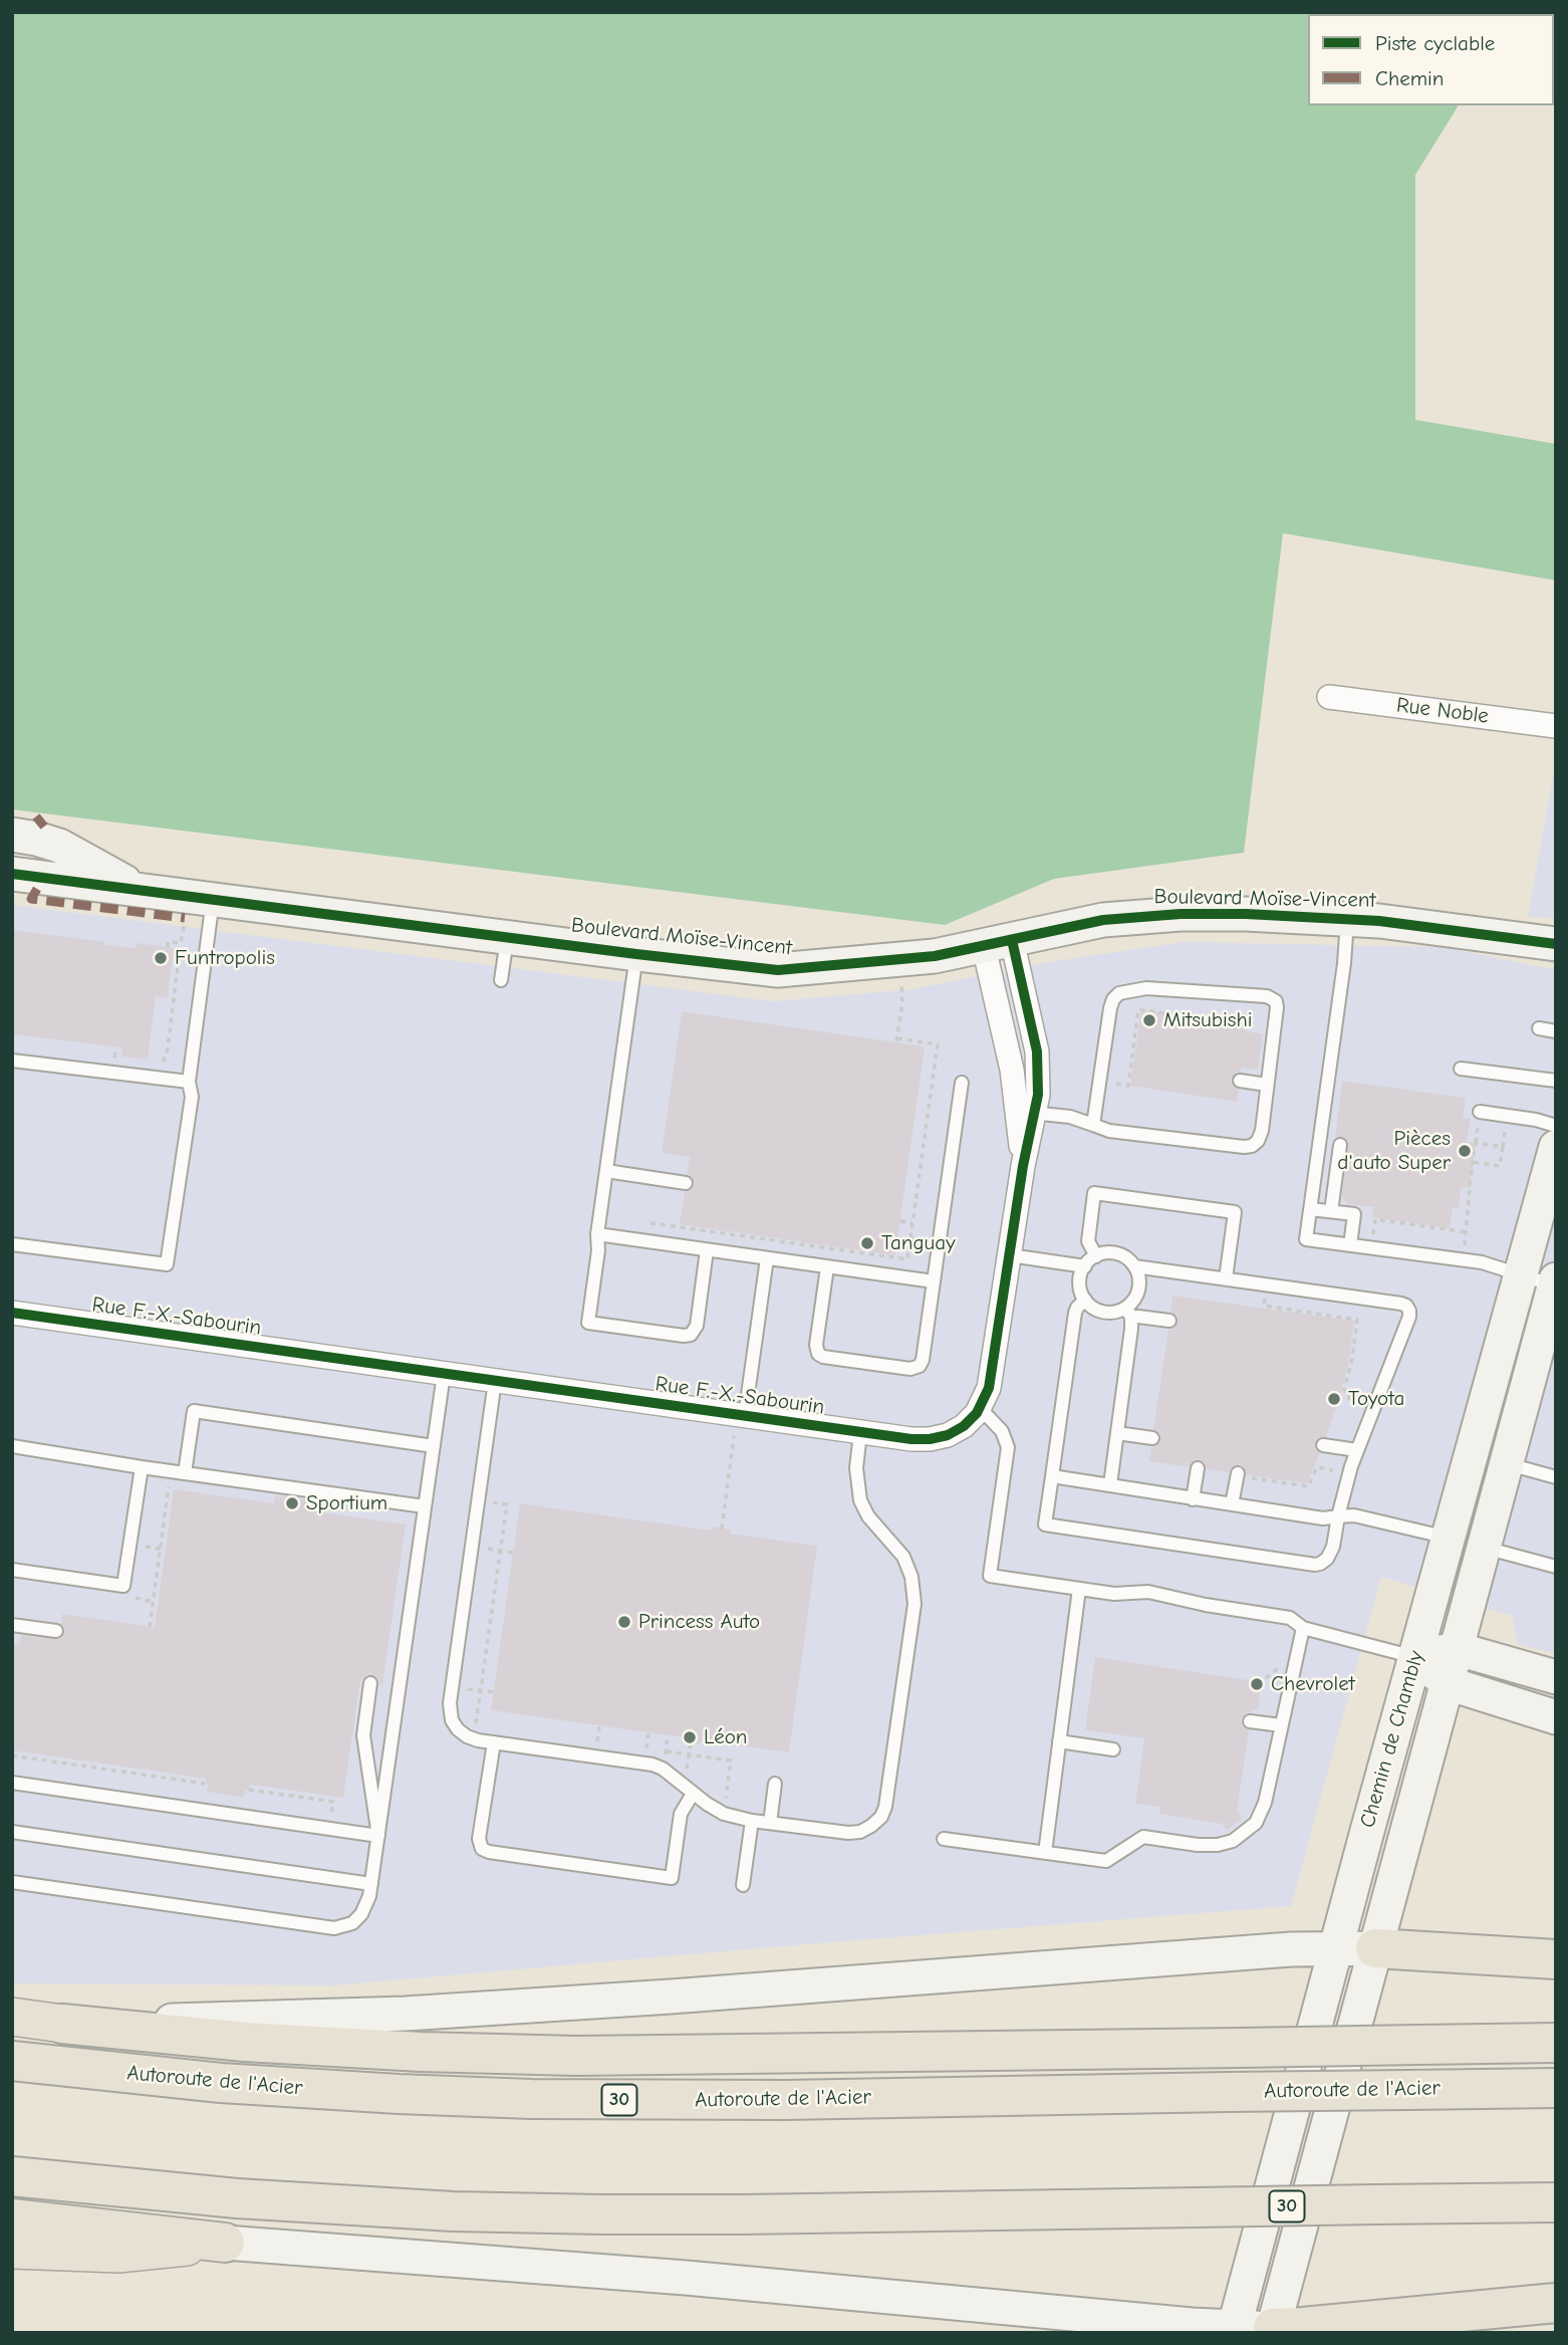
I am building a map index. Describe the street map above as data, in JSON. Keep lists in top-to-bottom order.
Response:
{
  "streets": {
    "highway": ["Autoroute de l'Acier", "30"],
    "street": [
      "Rue Noble",
      "Boulevard Moïse-Vincent",
      "Rue F.-X.-Sabourin",
      "Chemin de Chambly"
    ]
  },
  "crossings": [
    ["Boulevard Moïse-Vincent", "Rue F.-X.-Sabourin"]
  ],
  "places": [
    "Funtropolis",
    "Mitsubishi",
    "Pièces d'auto Super",
    "Tanguay",
    "Toyota",
    "Sportium",
    "Princess Auto",
    "Chevrolet",
    "Léon"
  ],
  "legend": ["Piste cyclable", "Chemin"]
}
